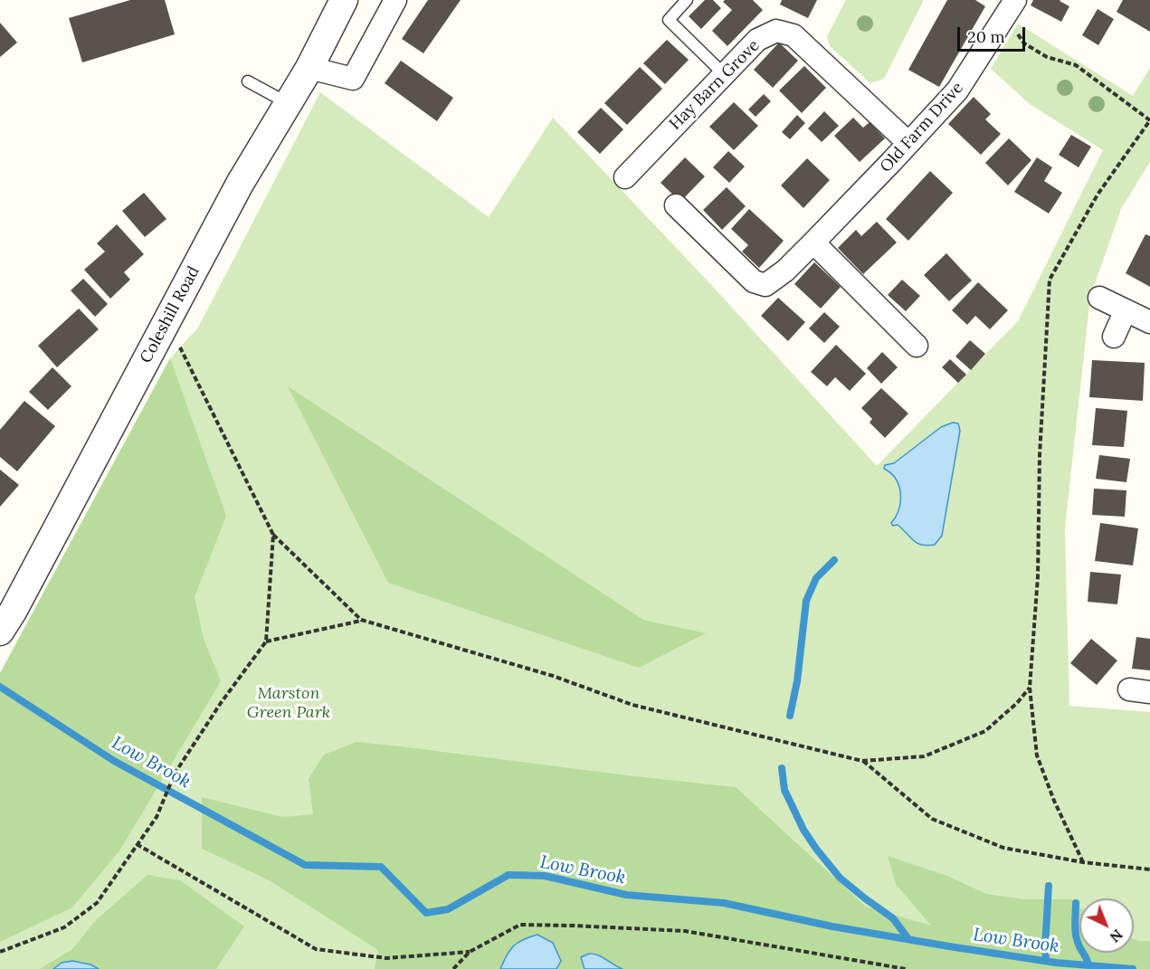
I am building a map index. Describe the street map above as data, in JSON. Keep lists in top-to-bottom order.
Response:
{
  "streets": {
    "street": ["Hay Barn Grove", "Old Farm Drive", "Coleshill Road"]
  },
  "crossings": [
    ["Hay Barn Grove", "Old Farm Drive"]
  ],
  "water": ["Low Brook"],
  "parks": ["Marston Green Park"],
  "scale_bar": "20 m",
  "north": "bottom right"
}
